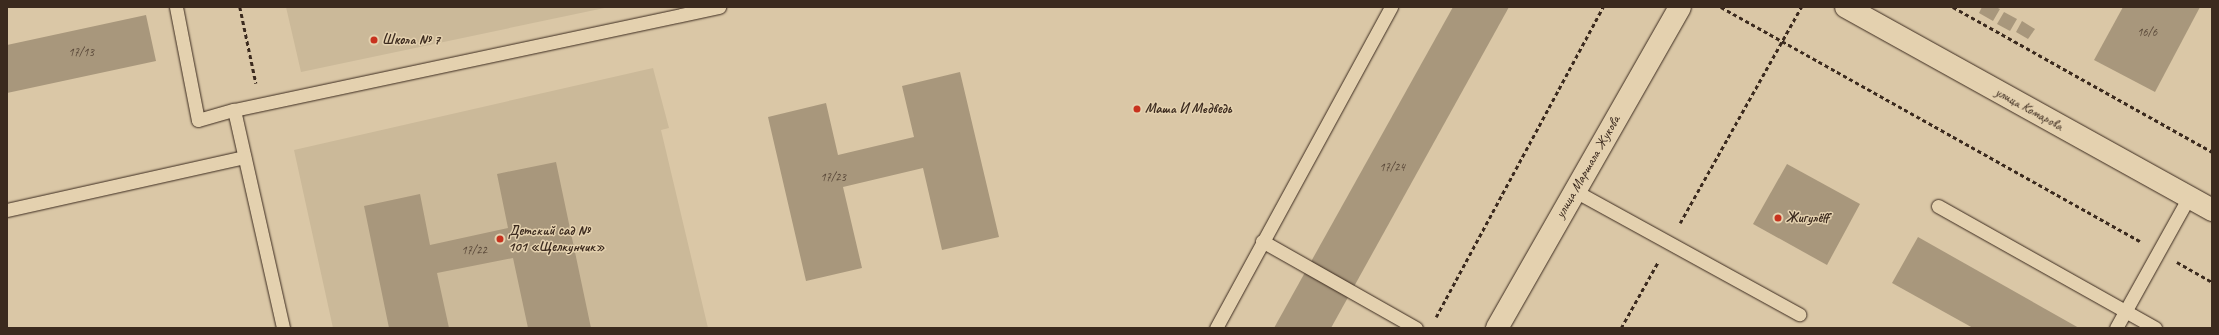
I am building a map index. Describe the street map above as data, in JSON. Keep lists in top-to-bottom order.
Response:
{
  "streets": {
    "street": ["улица Комарова", "улица Маршала Жукова"]
  },
  "places": [
    "Школа № 7",
    "Маша И Медведь",
    "Жигулёff",
    "Детский сад № 101 «Щелкунчик»"
  ],
  "house_numbers": [
    "16/6",
    "17/13",
    "17/24",
    "17/23",
    "17/22"
  ]
}
